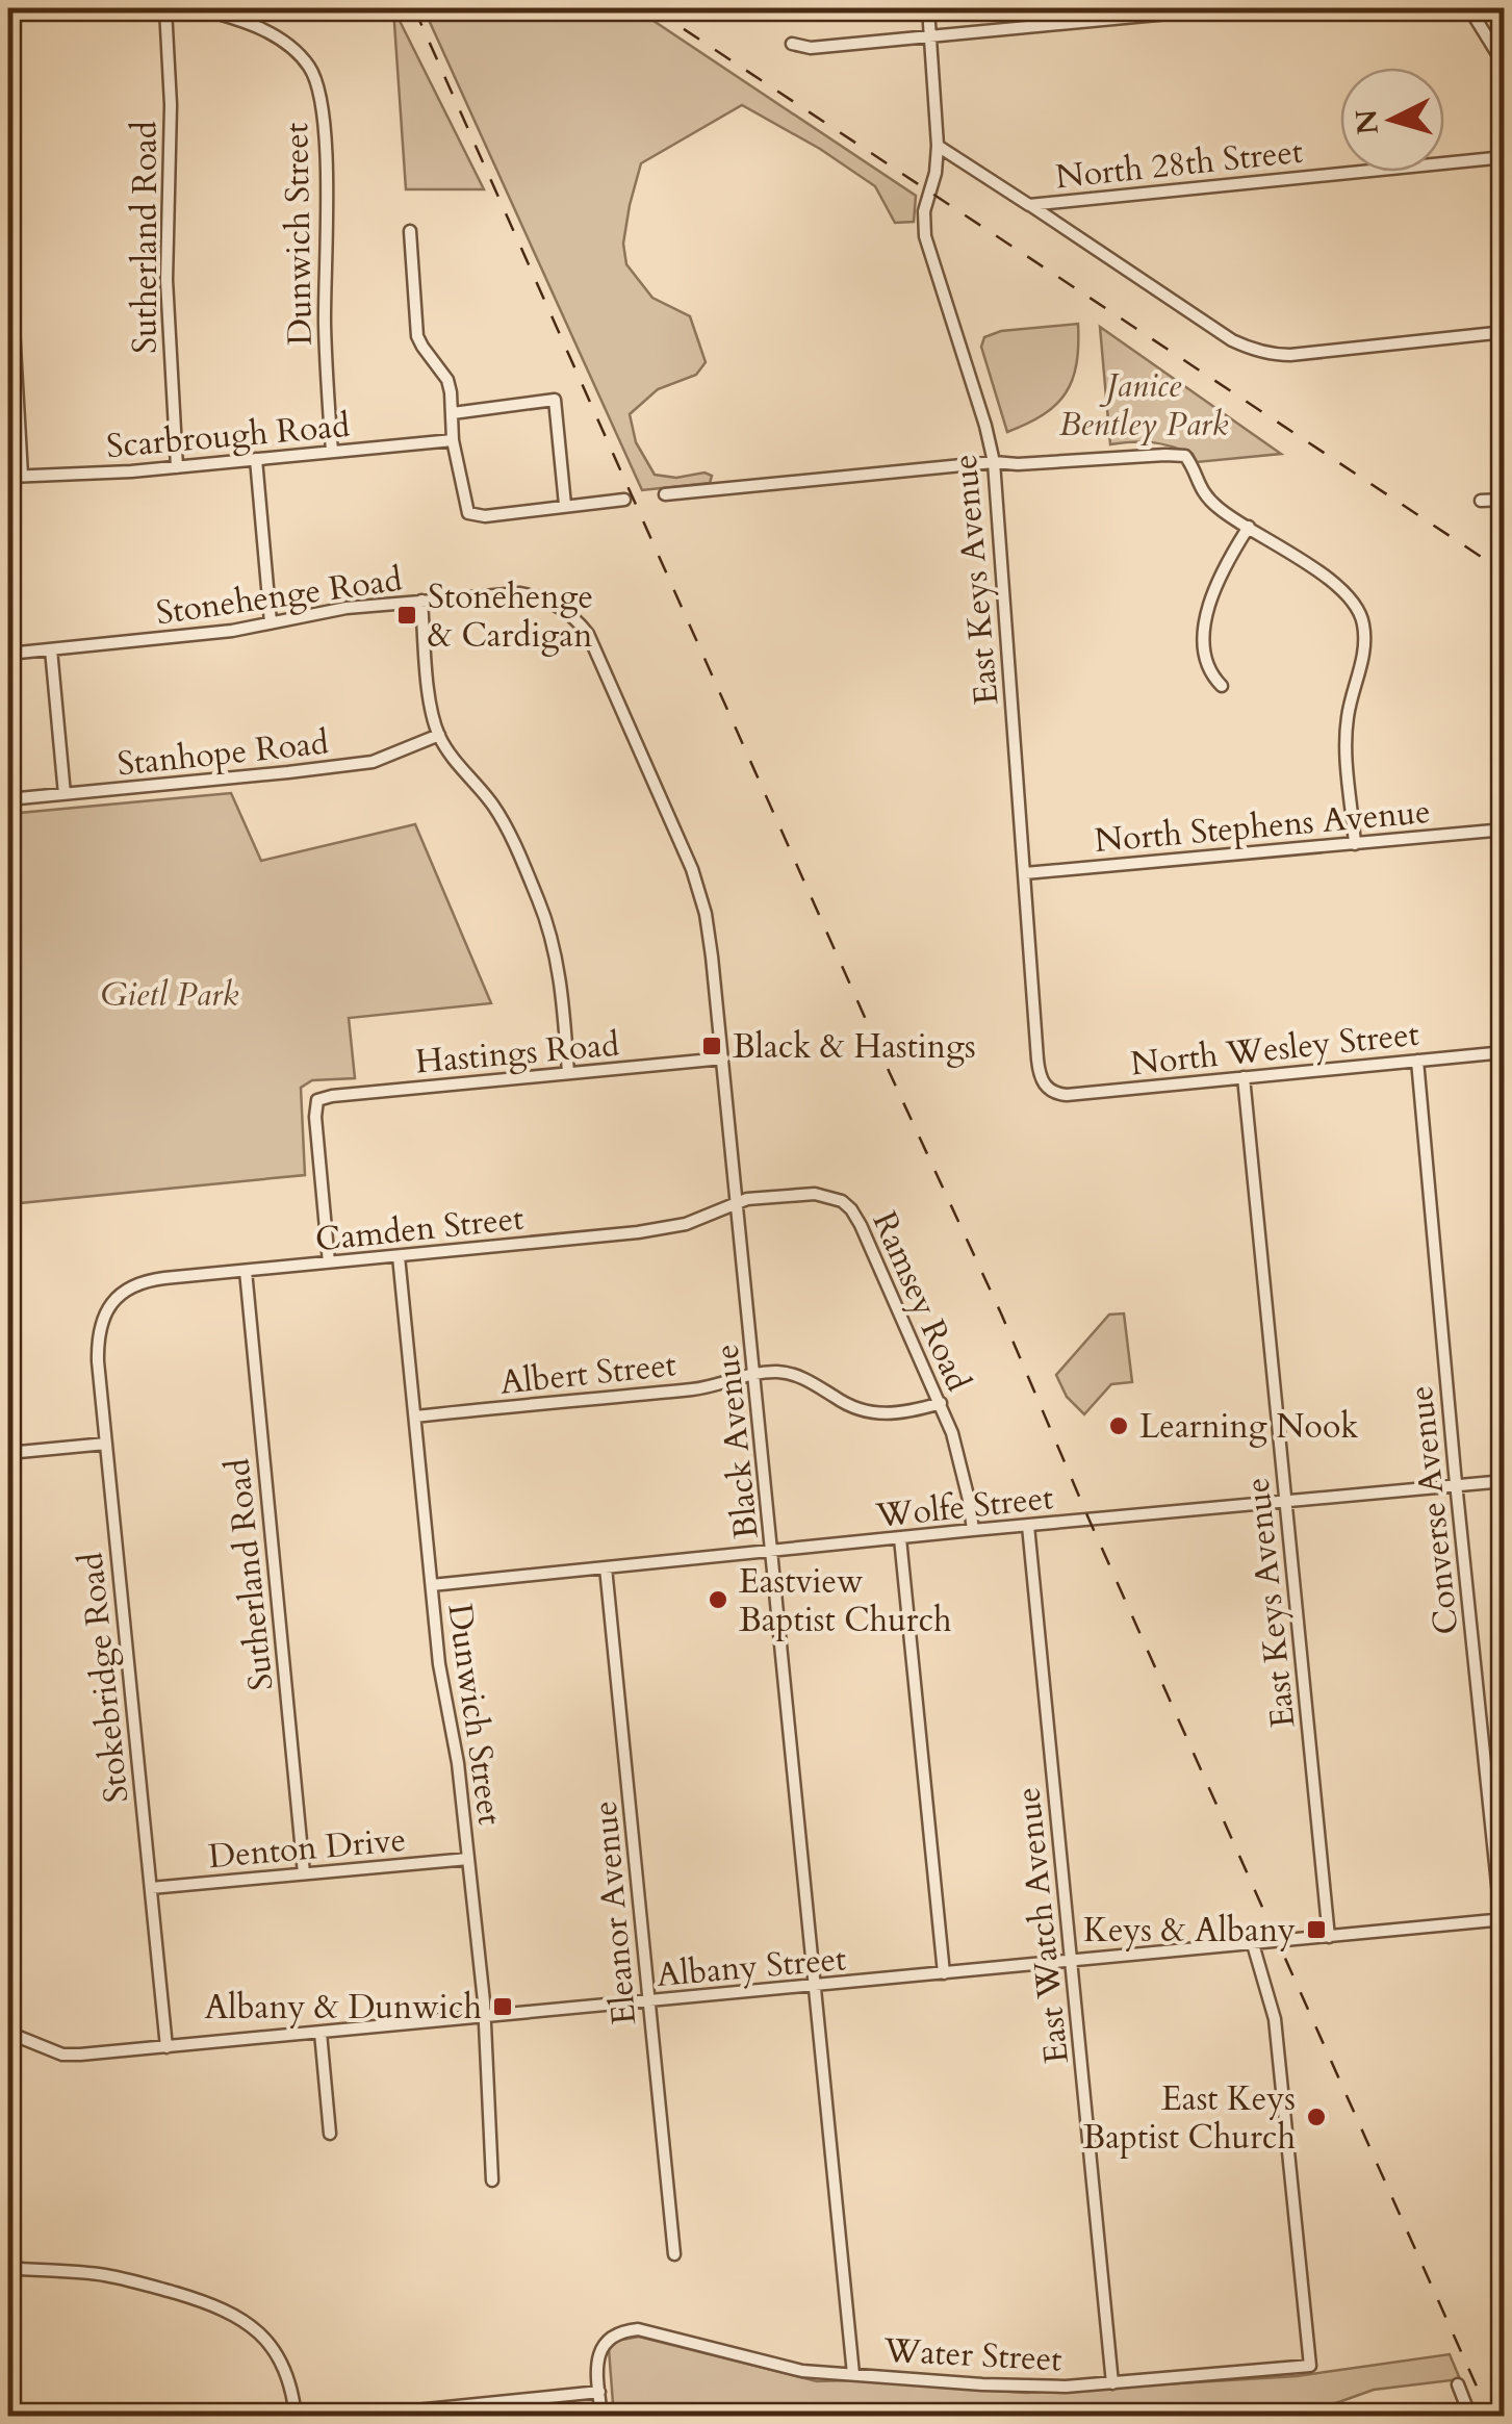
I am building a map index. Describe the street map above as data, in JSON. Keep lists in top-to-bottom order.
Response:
{
  "streets": {
    "street": [
      "North 28th Street",
      "Dunwich Street",
      "Sutherland Road",
      "Scarbrough Road",
      "East Keys Avenue",
      "Stonehenge Road",
      "Stanhope Road",
      "North Stephens Avenue",
      "North Wesley Street",
      "Hastings Road",
      "Camden Street",
      "Ramsey Road",
      "Albert Street",
      "Black Avenue",
      "Wolfe Street",
      "Converse Avenue",
      "Stokebridge Road",
      "Denton Drive",
      "Eleanor Avenue",
      "East Watch Avenue",
      "Albany Street",
      "Water Street"
    ]
  },
  "crossings": [
    ["North 28th Street", "East Keys Avenue"],
    ["Dunwich Street", "Scarbrough Road"],
    ["Dunwich Street", "Camden Street"],
    ["Dunwich Street", "Albert Street"],
    ["Dunwich Street", "Wolfe Street"],
    ["Dunwich Street", "Denton Drive"],
    ["Dunwich Street", "Albany Street"],
    ["Sutherland Road", "Scarbrough Road"],
    ["Sutherland Road", "Camden Street"],
    ["Sutherland Road", "Denton Drive"],
    ["East Keys Avenue", "North Stephens Avenue"],
    ["East Keys Avenue", "North Wesley Street"],
    ["East Keys Avenue", "Wolfe Street"],
    ["East Keys Avenue", "Albany Street"],
    ["Stonehenge Road", "Black Avenue"],
    ["North Wesley Street", "Converse Avenue"],
    ["Hastings Road", "Camden Street"],
    ["Hastings Road", "Black Avenue"],
    ["Camden Street", "Ramsey Road"],
    ["Camden Street", "Black Avenue"],
    ["Camden Street", "Stokebridge Road"],
    ["Ramsey Road", "Albert Street"],
    ["Ramsey Road", "Black Avenue"],
    ["Ramsey Road", "Wolfe Street"],
    ["Albert Street", "Black Avenue"],
    ["Black Avenue", "Wolfe Street"],
    ["Black Avenue", "Albany Street"],
    ["Black Avenue", "Water Street"],
    ["Wolfe Street", "Converse Avenue"],
    ["Wolfe Street", "Eleanor Avenue"],
    ["Wolfe Street", "East Watch Avenue"],
    ["Converse Avenue", "Albany Street"],
    ["Stokebridge Road", "Denton Drive"],
    ["Stokebridge Road", "Albany Street"],
    ["Eleanor Avenue", "Albany Street"],
    ["East Watch Avenue", "Albany Street"],
    ["East Watch Avenue", "Water Street"],
    ["Albany Street", "Water Street"]
  ],
  "parks": ["Janice Bentley Park", "Gietl Park"],
  "places": {
    "transit": [
      "Stonehenge & Cardigan",
      "Black & Hastings",
      "Keys & Albany",
      "Albany & Dunwich"
    ],
    "other": ["Learning Nook", "Eastview Baptist Church", "East Keys Baptist Church"]
  },
  "north": "left"
}
